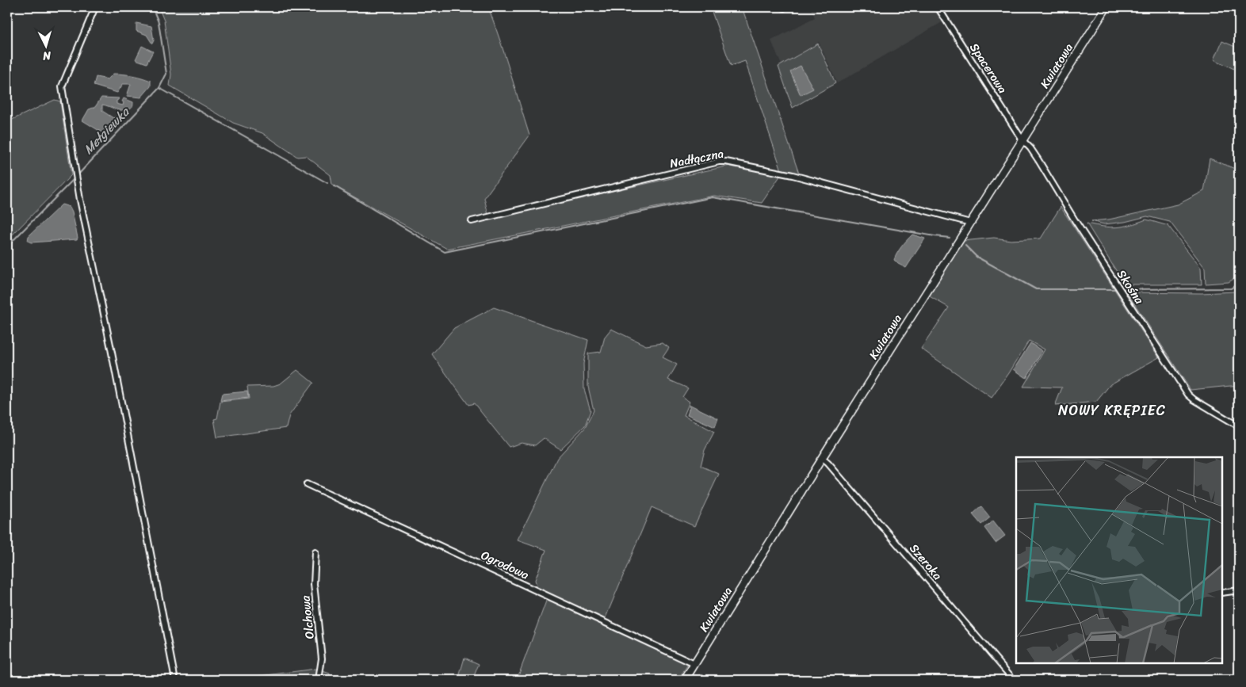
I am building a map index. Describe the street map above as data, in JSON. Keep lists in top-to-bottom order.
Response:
{
  "streets": {
    "street": [
      "Kwiatowa",
      "Spacerowa",
      "Nadłączna",
      "Skośna",
      "Szeroka",
      "Ogrodowa",
      "Olchowa"
    ]
  },
  "crossings": [
    ["Kwiatowa", "Spacerowa"],
    ["Kwiatowa", "Nadłączna"],
    ["Kwiatowa", "Skośna"],
    ["Kwiatowa", "Szeroka"],
    ["Kwiatowa", "Ogrodowa"],
    ["Spacerowa", "Skośna"]
  ],
  "districts": ["NOWY KRĘPIEC"],
  "water": ["Mełgiewka"],
  "north": "bottom"
}
